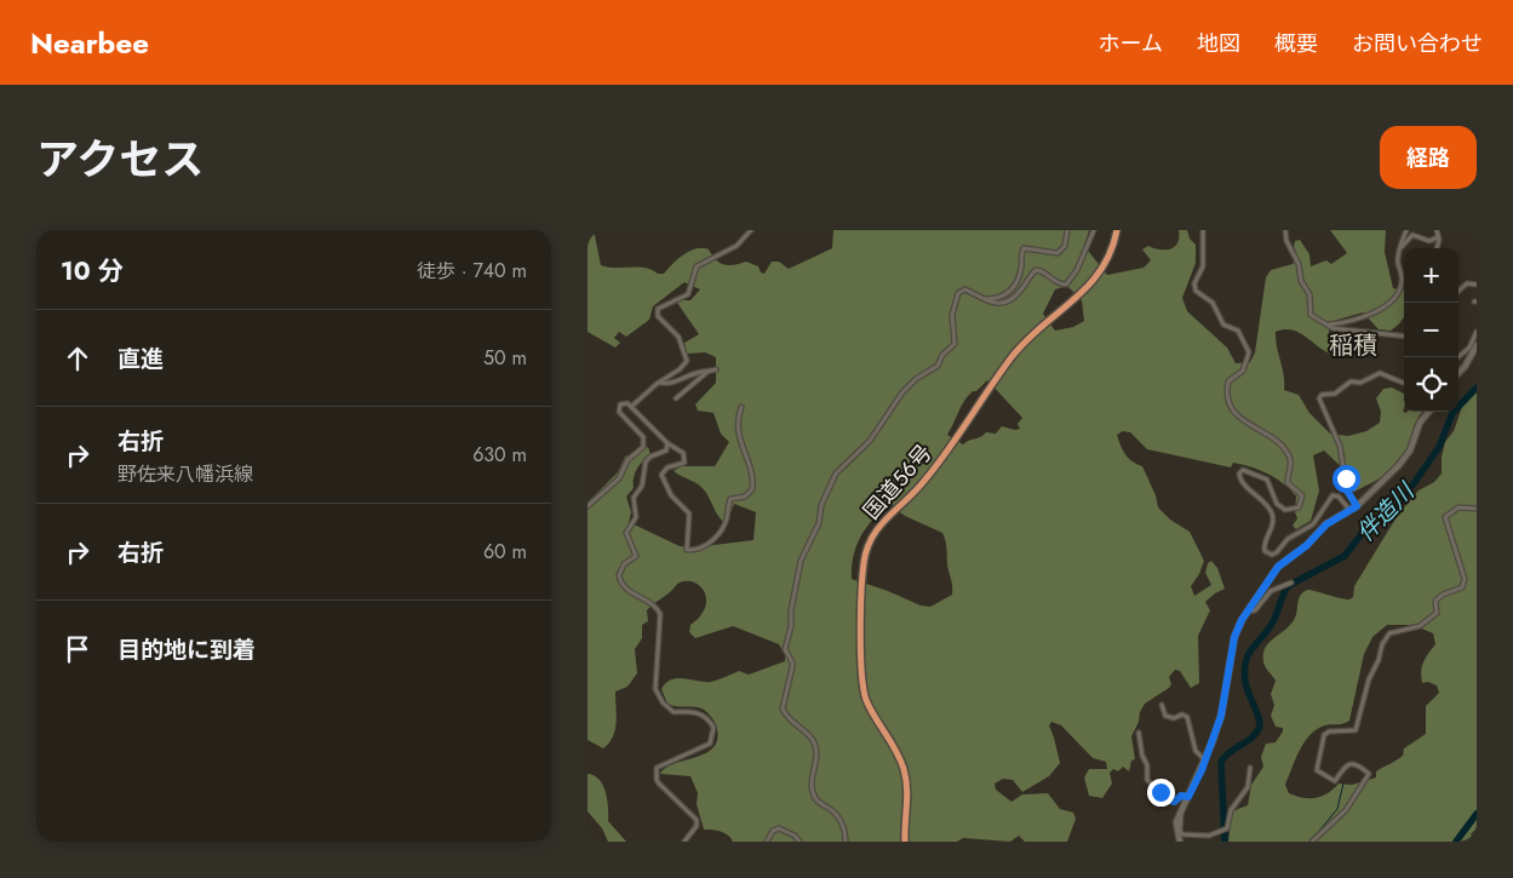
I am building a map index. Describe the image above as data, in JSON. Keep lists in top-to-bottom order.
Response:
{
  "streets": {
    "highway": ["国道56号"]
  },
  "districts": ["稲積"],
  "water": ["伴造川"],
  "page": {
    "header": "Nearbee",
    "nav": [
      "ホーム",
      "地図",
      "概要",
      "お問い合わせ"
    ],
    "title": "アクセス",
    "buttons": "経路",
    "heading": ["10 分", "徒歩 · 740 m"],
    "map_buttons": ["+", "−"],
    "list": [
      ["直進", "50 m"],
      ["右折", "野佐来八幡浜線", "630 m"],
      ["右折", "60 m"],
      "目的地に到着"
    ]
  }
}
